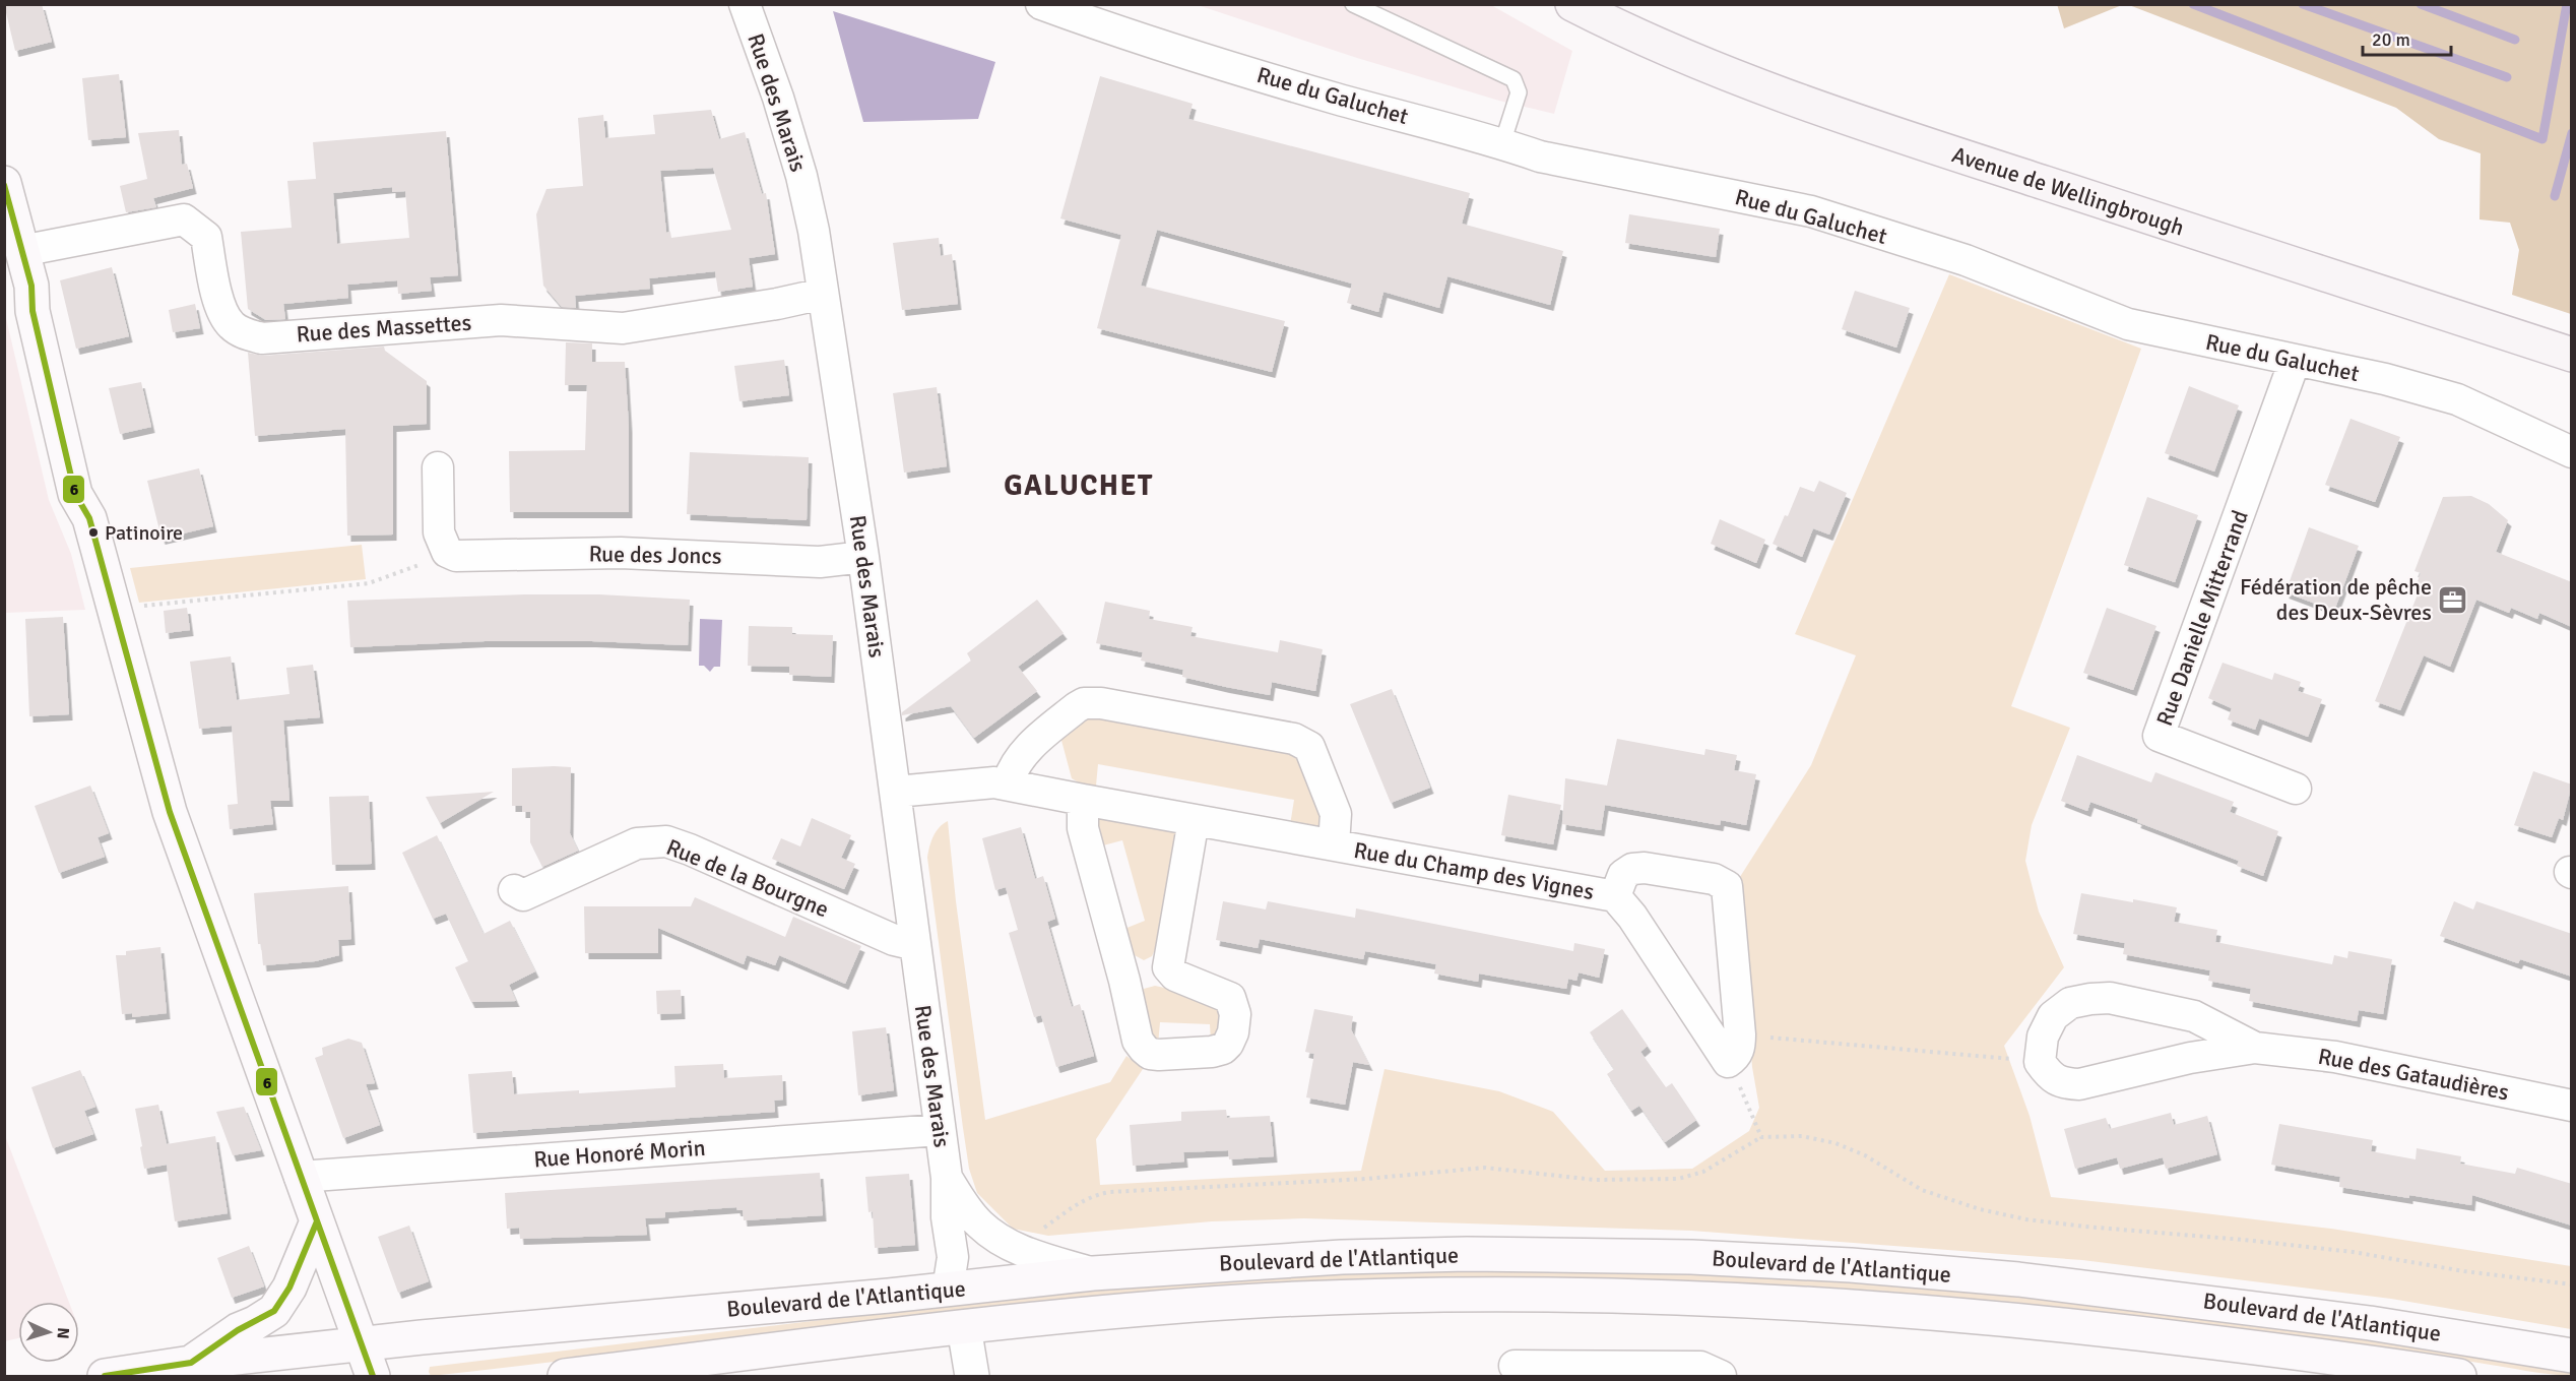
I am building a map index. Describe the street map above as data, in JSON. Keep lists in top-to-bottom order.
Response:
{
  "streets": {
    "main road": ["Avenue de Wellingbrough", "Boulevard de l'Atlantique"],
    "street": [
      "Rue du Galuchet",
      "Rue des Marais",
      "Rue des Massettes",
      "Rue des Joncs",
      "Rue Danielle Mitterrand",
      "Rue du Champ des Vignes",
      "Rue de la Bourgne",
      "Rue des Gataudières",
      "Rue Honoré Morin"
    ]
  },
  "crossings": [
    ["Rue du Galuchet", "Rue Danielle Mitterrand"],
    ["Rue des Marais", "Rue des Massettes"],
    ["Rue des Marais", "Rue des Joncs"],
    ["Rue des Marais", "Rue du Champ des Vignes"],
    ["Rue des Marais", "Rue de la Bourgne"],
    ["Rue des Marais", "Rue Honoré Morin"],
    ["Rue des Marais", "Boulevard de l'Atlantique"]
  ],
  "districts": ["GALUCHET"],
  "places": {
    "other": ["Patinoire"],
    "office": ["Fédération de pêche des Deux-Sèvres"]
  },
  "lines": ["transit line 6"],
  "scale_bar": "20 m",
  "north": "right"
}
